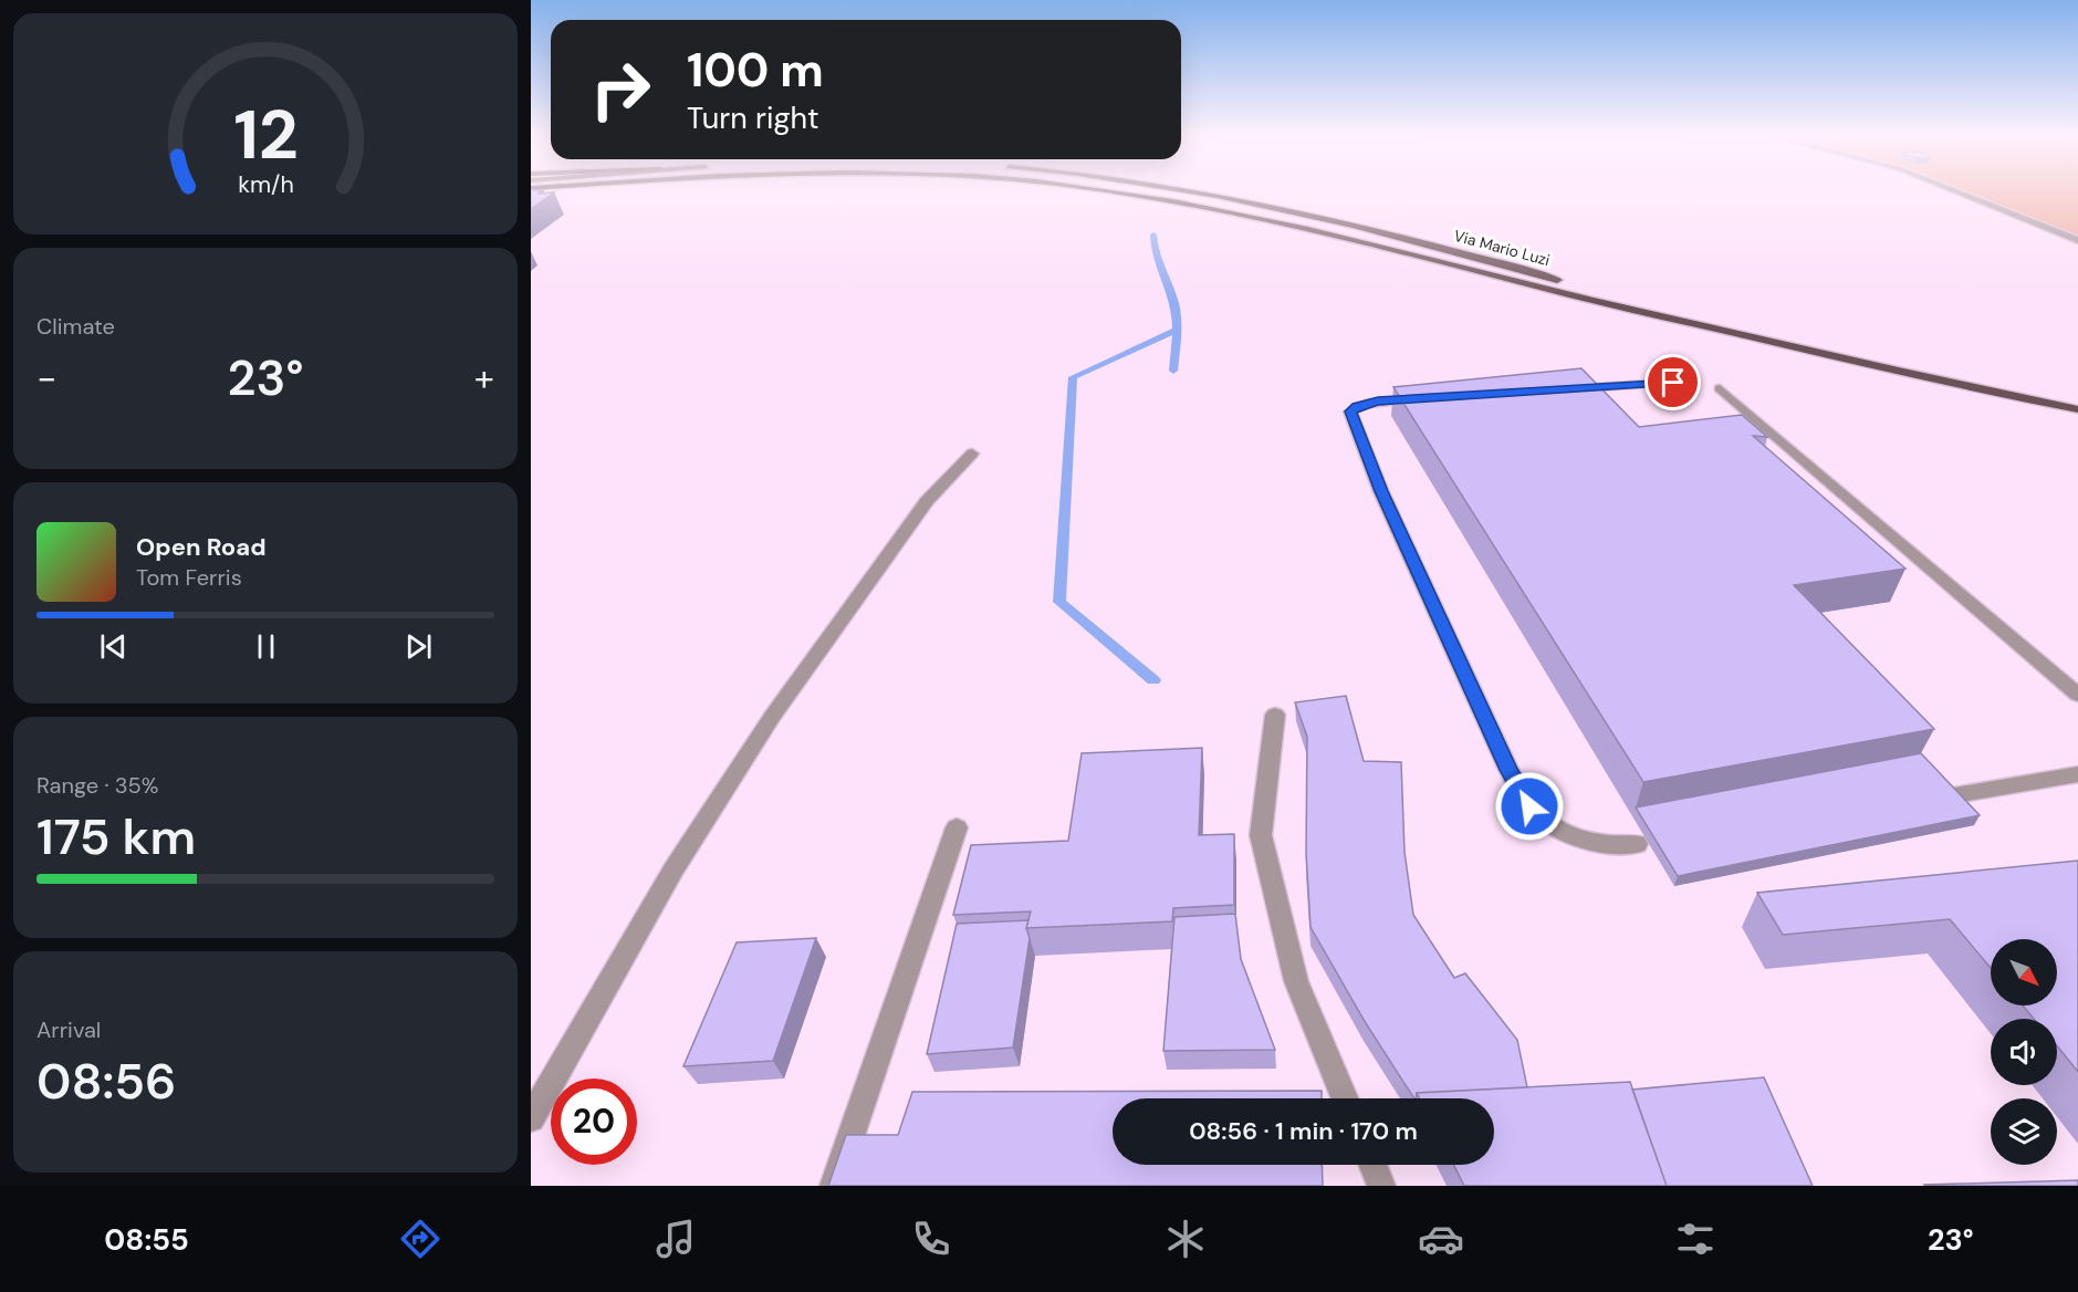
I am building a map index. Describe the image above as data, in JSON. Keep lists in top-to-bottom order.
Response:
{
  "streets": {
    "main road": ["Via Mario Luzi"]
  },
  "north": "bottom right",
  "page": {
    "turn": ["100 m", "Turn right"],
    "tile": [
      "Climate",
      ["Range · 35%", "175 km"],
      ["Arrival", "08:56"]
    ],
    "heat": ["−", "23°", "+"],
    "song": ["Open Road", "Tom Ferris"],
    "limit": "20",
    "trip": "08:56 · 1 min · 170 m",
    "tabs": ["08:55", "23°"],
    "gauge": ["12", "km/h"]
  }
}
